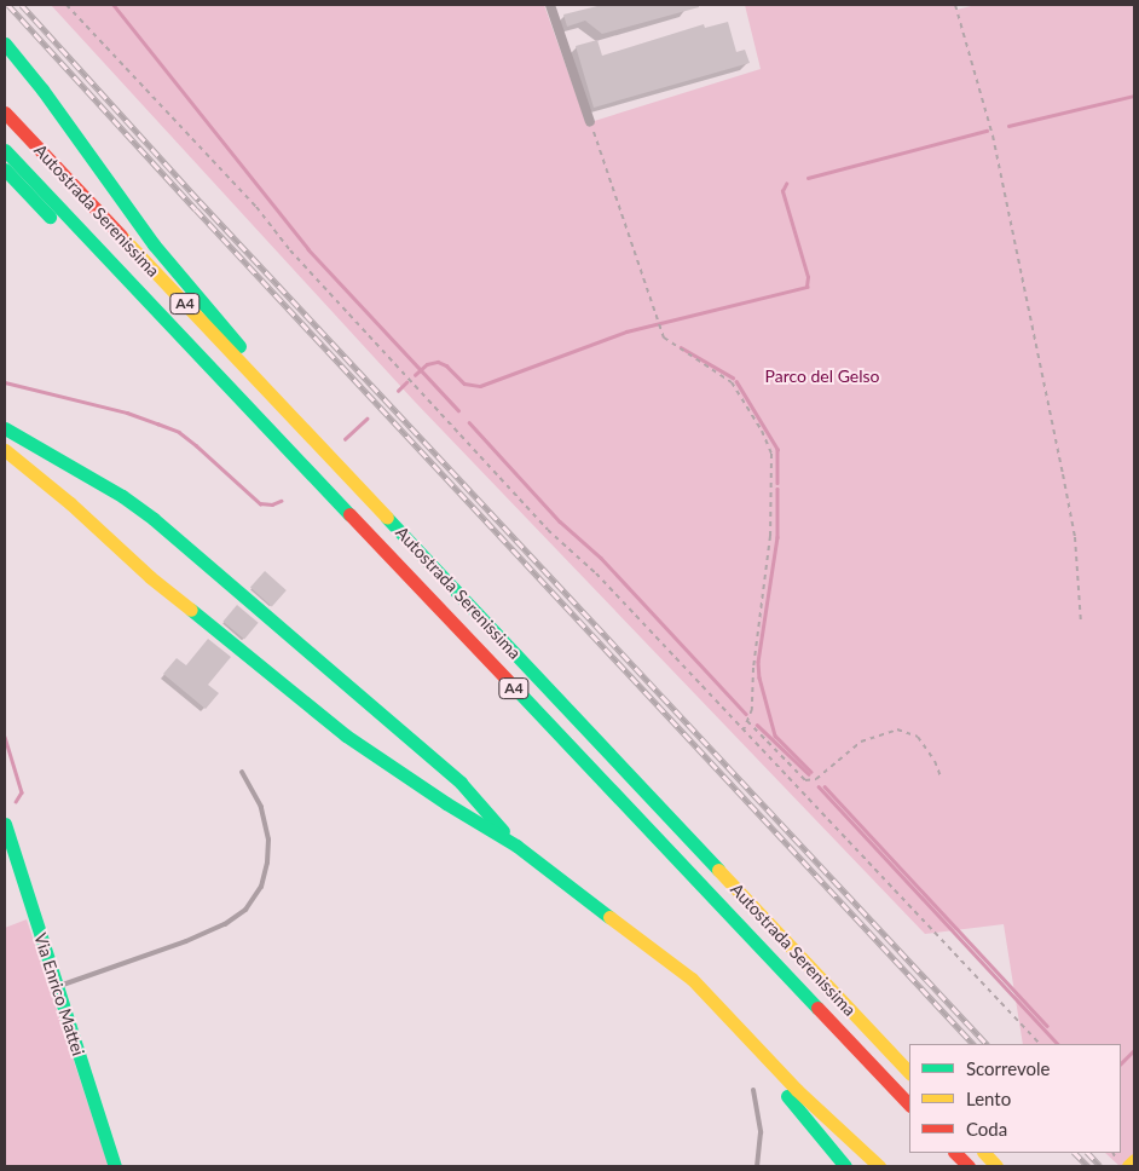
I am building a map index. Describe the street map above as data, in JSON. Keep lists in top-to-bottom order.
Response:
{
  "streets": {
    "main road": ["Autostrada Serenissima", "A4", "Via Enrico Mattei"]
  },
  "parks": ["Parco del Gelso"],
  "legend": ["Scorrevole", "Lento", "Coda"]
}
